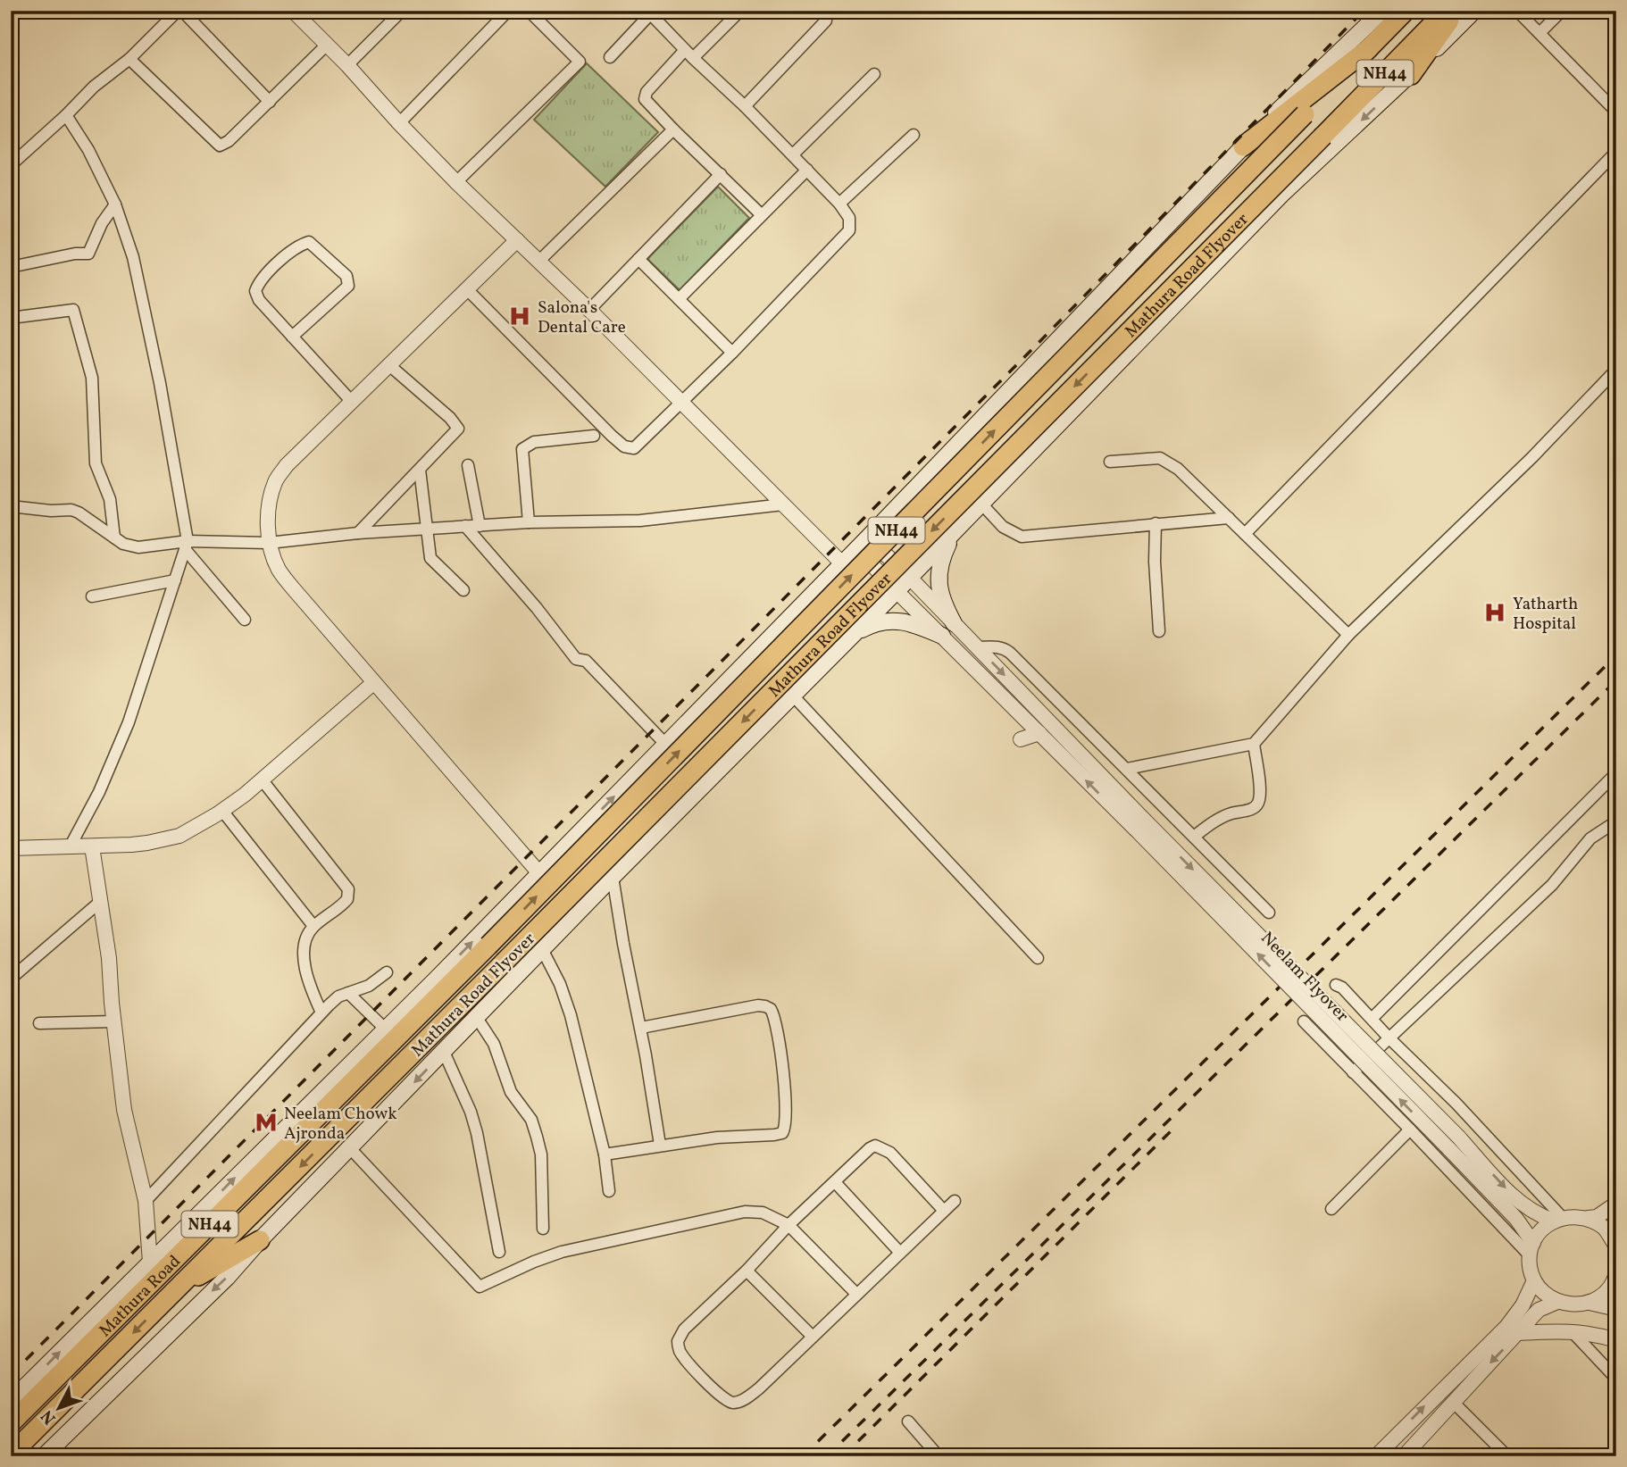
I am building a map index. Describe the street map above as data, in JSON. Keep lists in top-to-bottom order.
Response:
{
  "streets": {
    "highway": ["NH44", "Mathura Road Flyover", "Mathura Road"],
    "street": ["Neelam Flyover"]
  },
  "crossings": [
    ["NH44", "Mathura Road Flyover"],
    ["Mathura Road Flyover", "Mathura Road"]
  ],
  "places": {
    "hospital": ["Salona's Dental Care", "Yatharth Hospital"],
    "metro station": ["Neelam Chowk Ajronda"]
  },
  "north": "bottom left"
}
